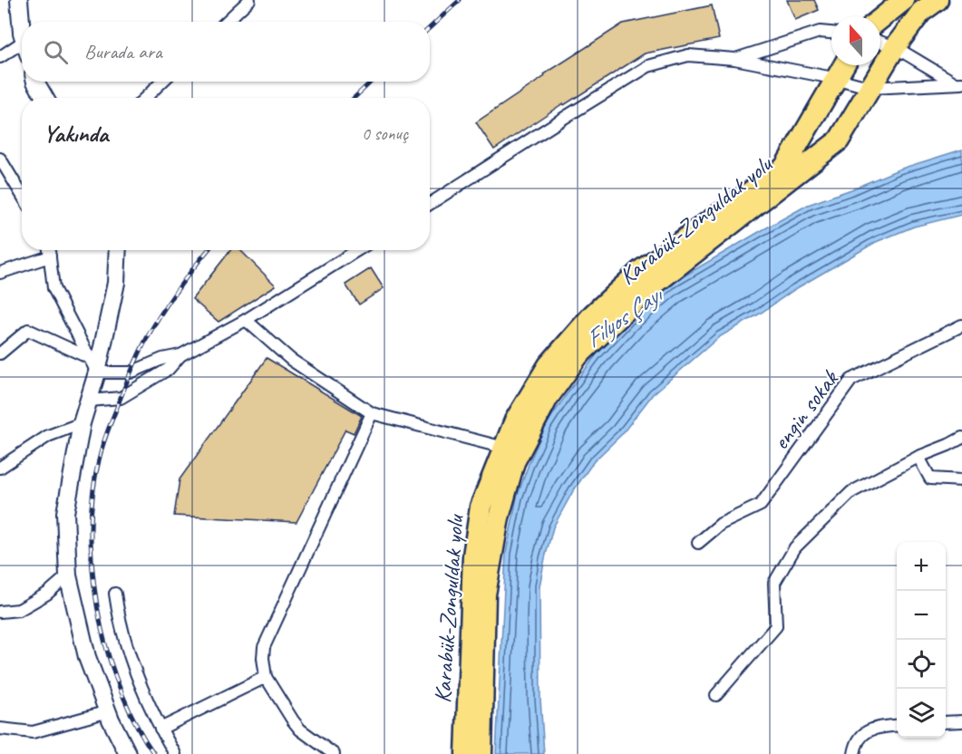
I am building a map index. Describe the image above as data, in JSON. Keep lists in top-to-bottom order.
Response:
{
  "streets": {
    "highway": ["Karabük-Zonguldak yolu"],
    "street": ["engin sokak"]
  },
  "water": ["Filyos Çayı"],
  "north": "top",
  "page": {
    "search": "Burada ara",
    "heading": ["Yakında", "0 sonuç"],
    "map_buttons": ["+", "−"]
  }
}
